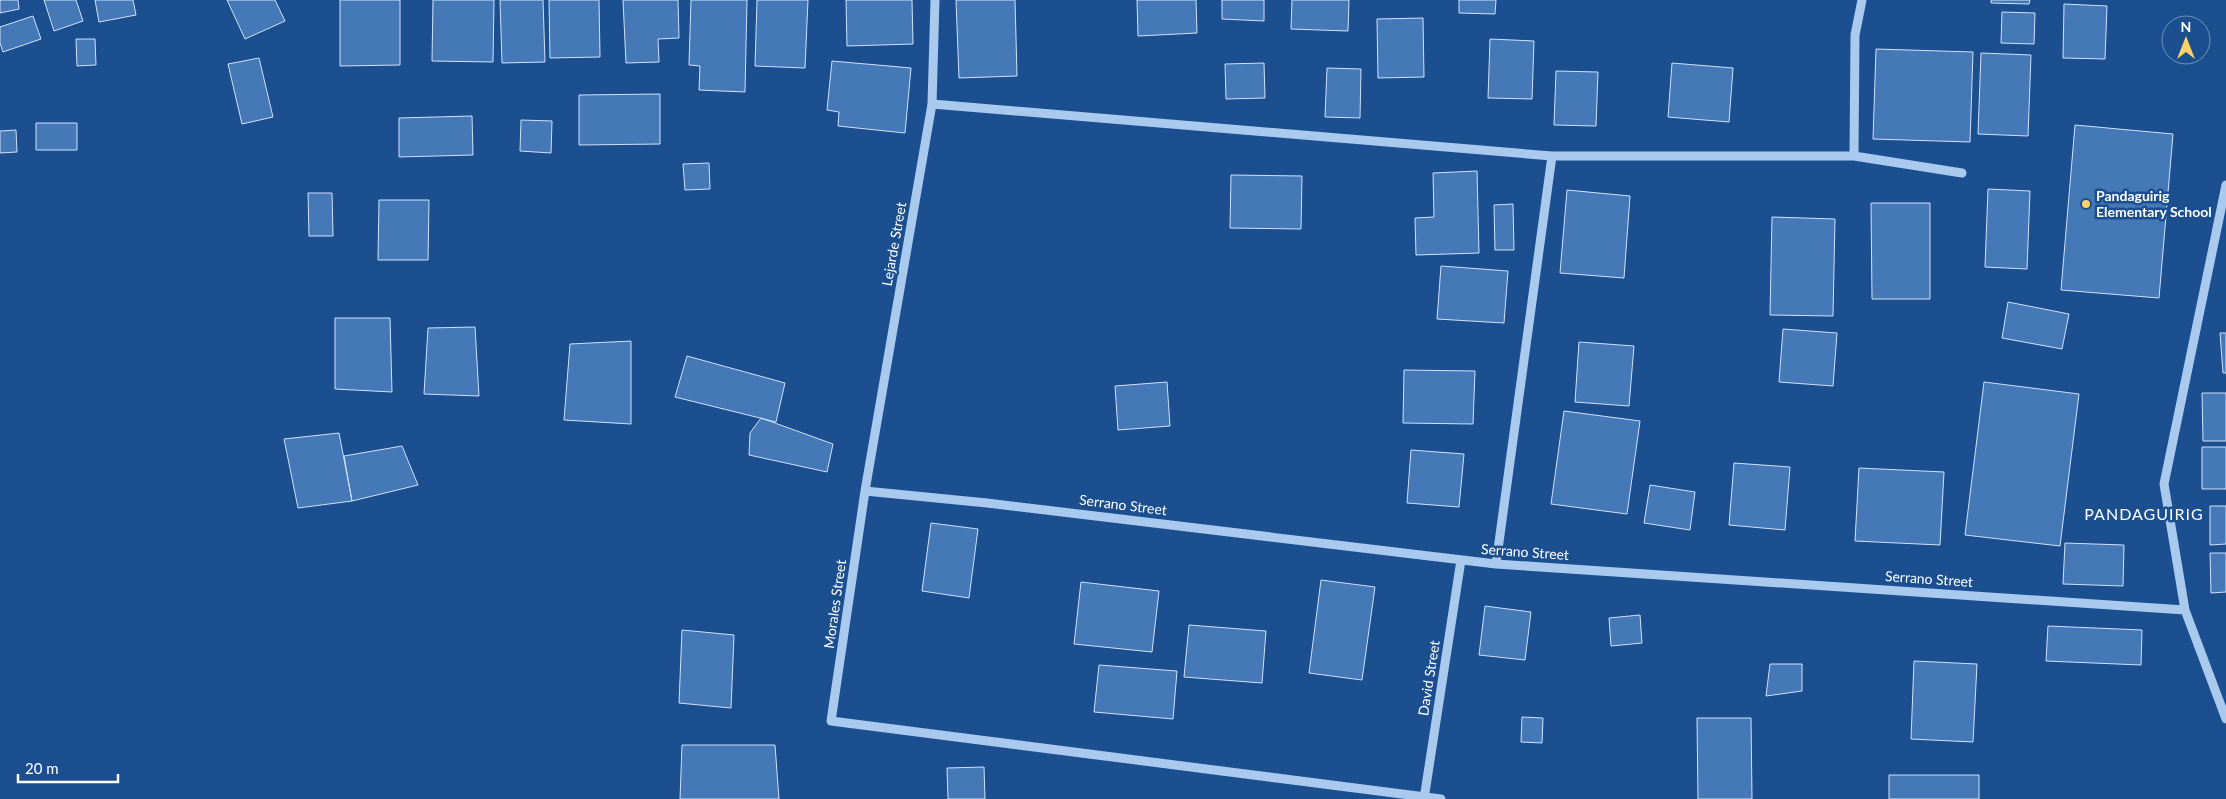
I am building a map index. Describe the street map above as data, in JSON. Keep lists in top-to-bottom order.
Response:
{
  "streets": {
    "street": [
      "Lejarde Street",
      "Serrano Street",
      "Morales Street",
      "David Street"
    ]
  },
  "crossings": [
    ["Lejarde Street", "Serrano Street"],
    ["Lejarde Street", "Morales Street"],
    ["Serrano Street", "Morales Street"],
    ["Serrano Street", "David Street"],
    ["Morales Street", "David Street"]
  ],
  "districts": ["PANDAGUIRIG"],
  "places": ["Pandaguirig Elementary School"],
  "scale_bar": "20 m",
  "north": "top"
}
